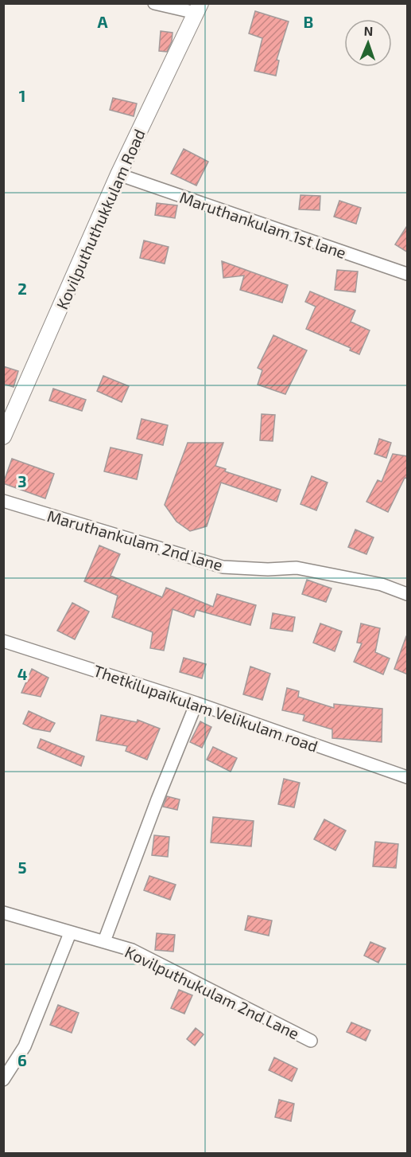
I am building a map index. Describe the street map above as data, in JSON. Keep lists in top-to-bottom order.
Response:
{
  "streets": {
    "street": [
      "Kovilputhuthukkulam Road",
      "Maruthankulam 1st lane",
      "Maruthankulam 2nd lane",
      "Thetkilupaikulam Velikulam road",
      "Kovilputhukulam 2nd Lane"
    ]
  },
  "crossings": [
    ["Kovilputhuthukkulam Road", "Maruthankulam 1st lane"]
  ],
  "north": "top",
  "grid": {
    "columns": ["A", "B"],
    "rows": [
      "1",
      "2",
      "3",
      "4",
      "5",
      "6"
    ]
  }
}
